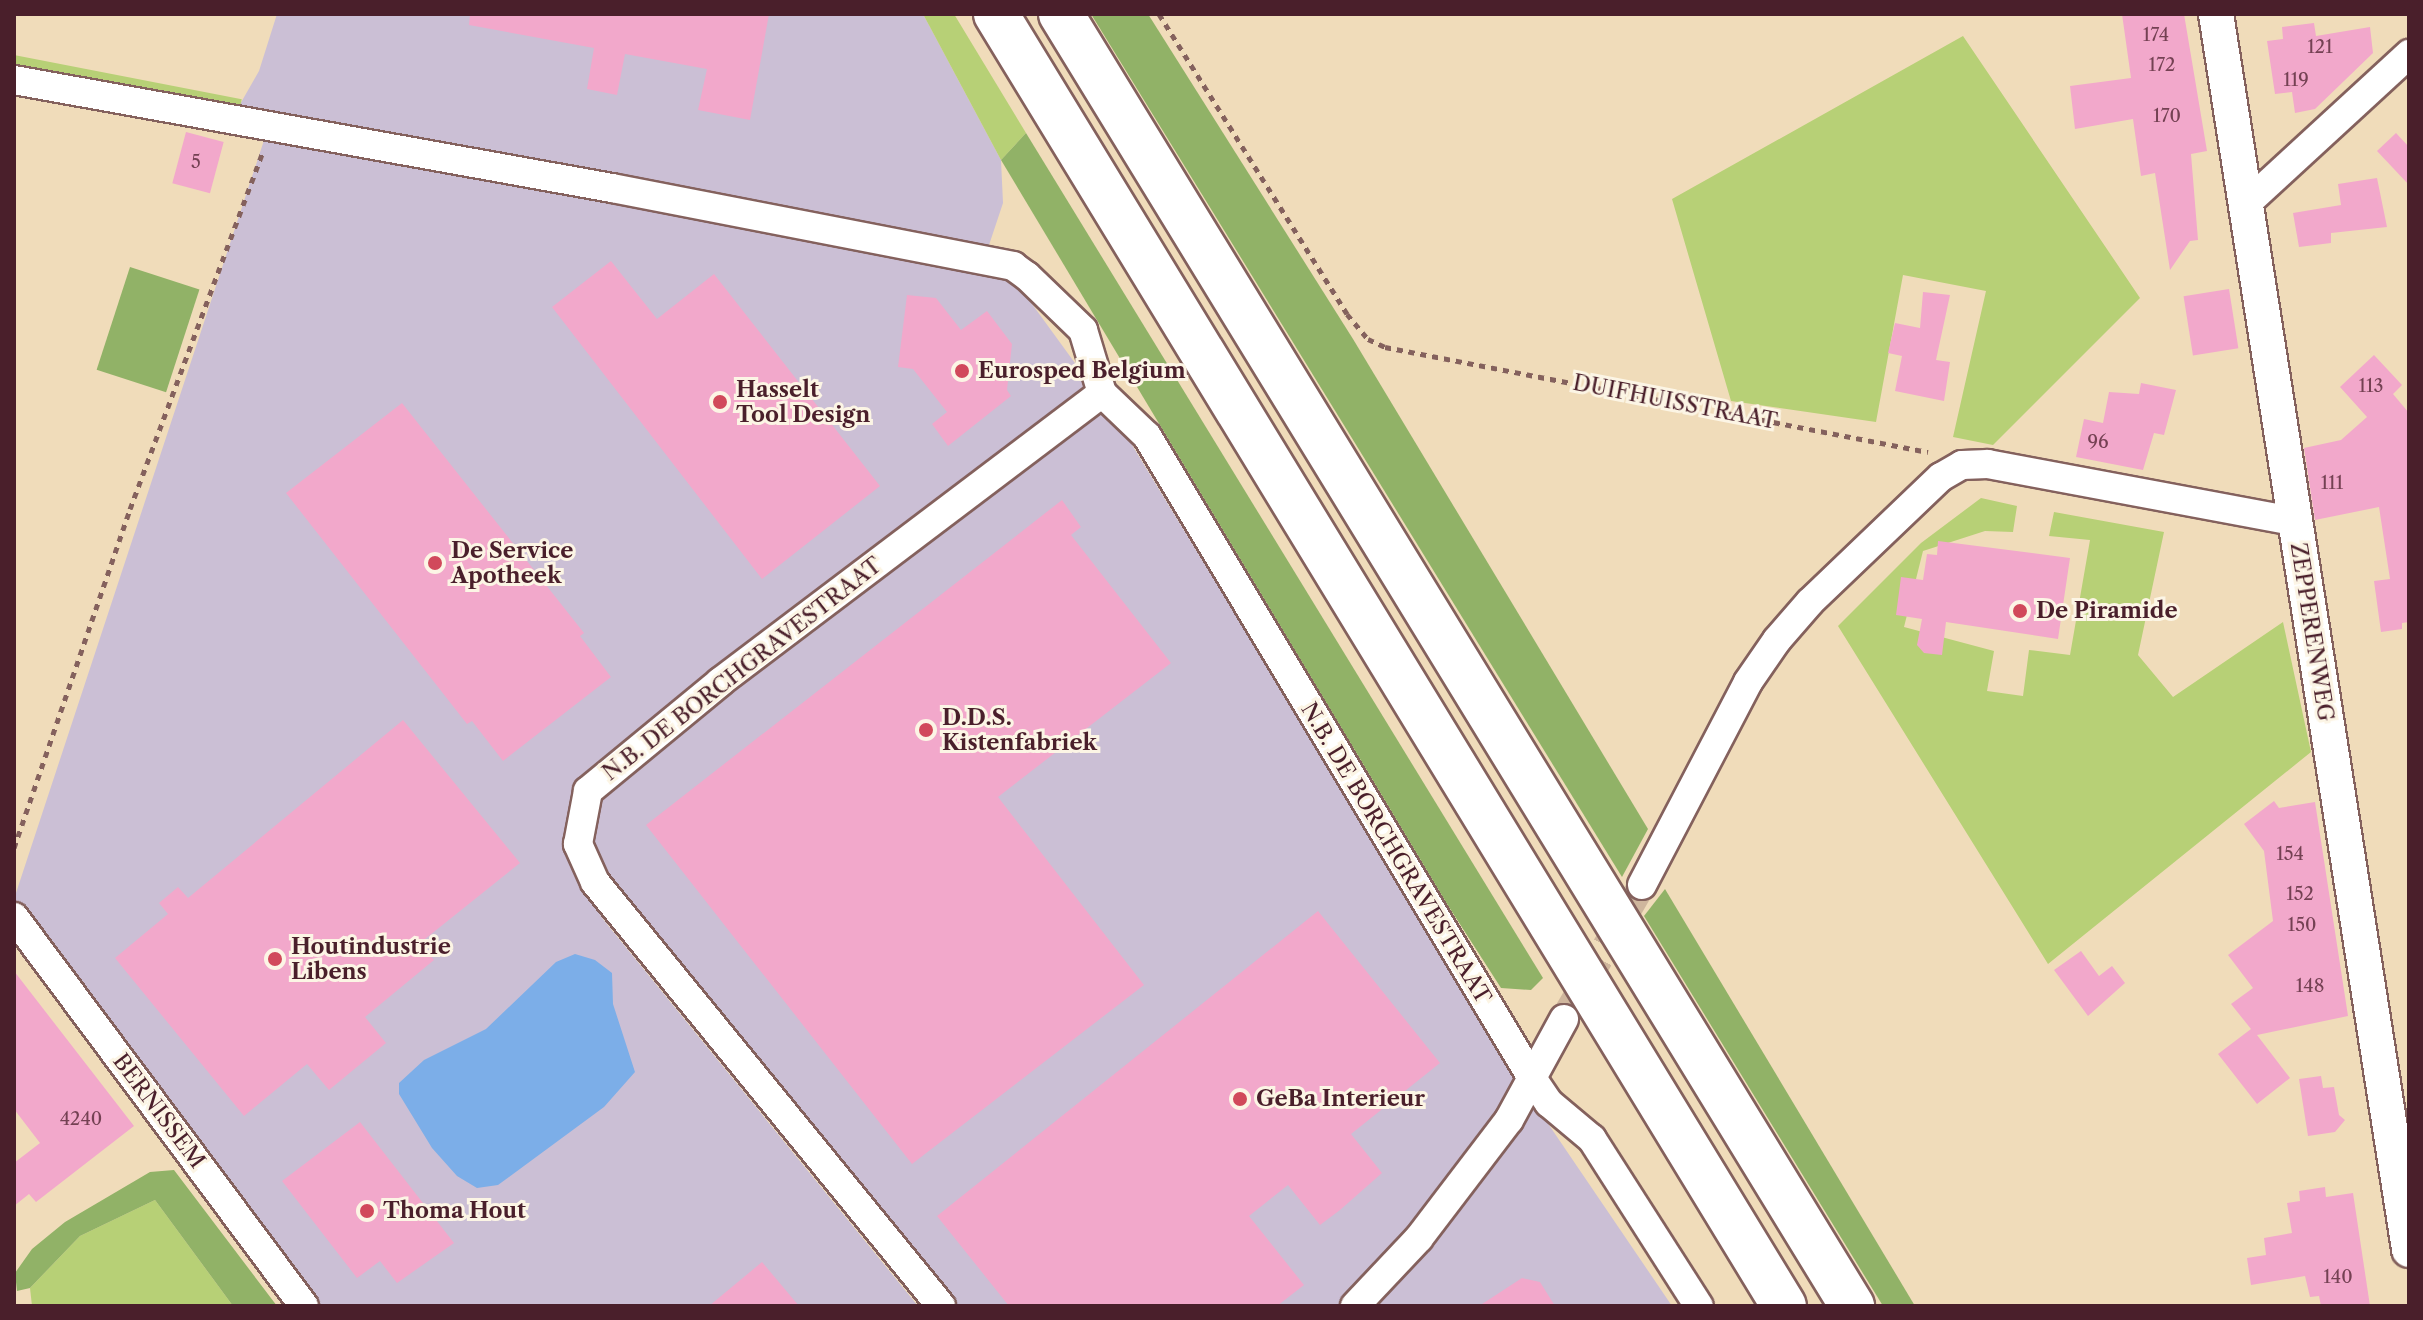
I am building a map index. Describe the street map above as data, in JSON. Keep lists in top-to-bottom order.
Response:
{
  "streets": {
    "street": ["ZEPPERENWEG", "N.B. DE BORCHGRAVESTRAAT", "BERNISSEM"],
    "path": ["DUIFHUISSTRAAT"]
  },
  "places": [
    "Eurosped Belgium",
    "Hasselt Tool Design",
    "De Service Apotheek",
    "De Piramide",
    "D.D.S. Kistenfabriek",
    "Houtindustrie Libens",
    "GeBa Interieur",
    "Thoma Hout"
  ],
  "house_numbers": [
    "174",
    "121",
    "172",
    "119",
    "170",
    "5",
    "113",
    "96",
    "111",
    "154",
    "152",
    "150",
    "148",
    "4240",
    "140"
  ]
}
